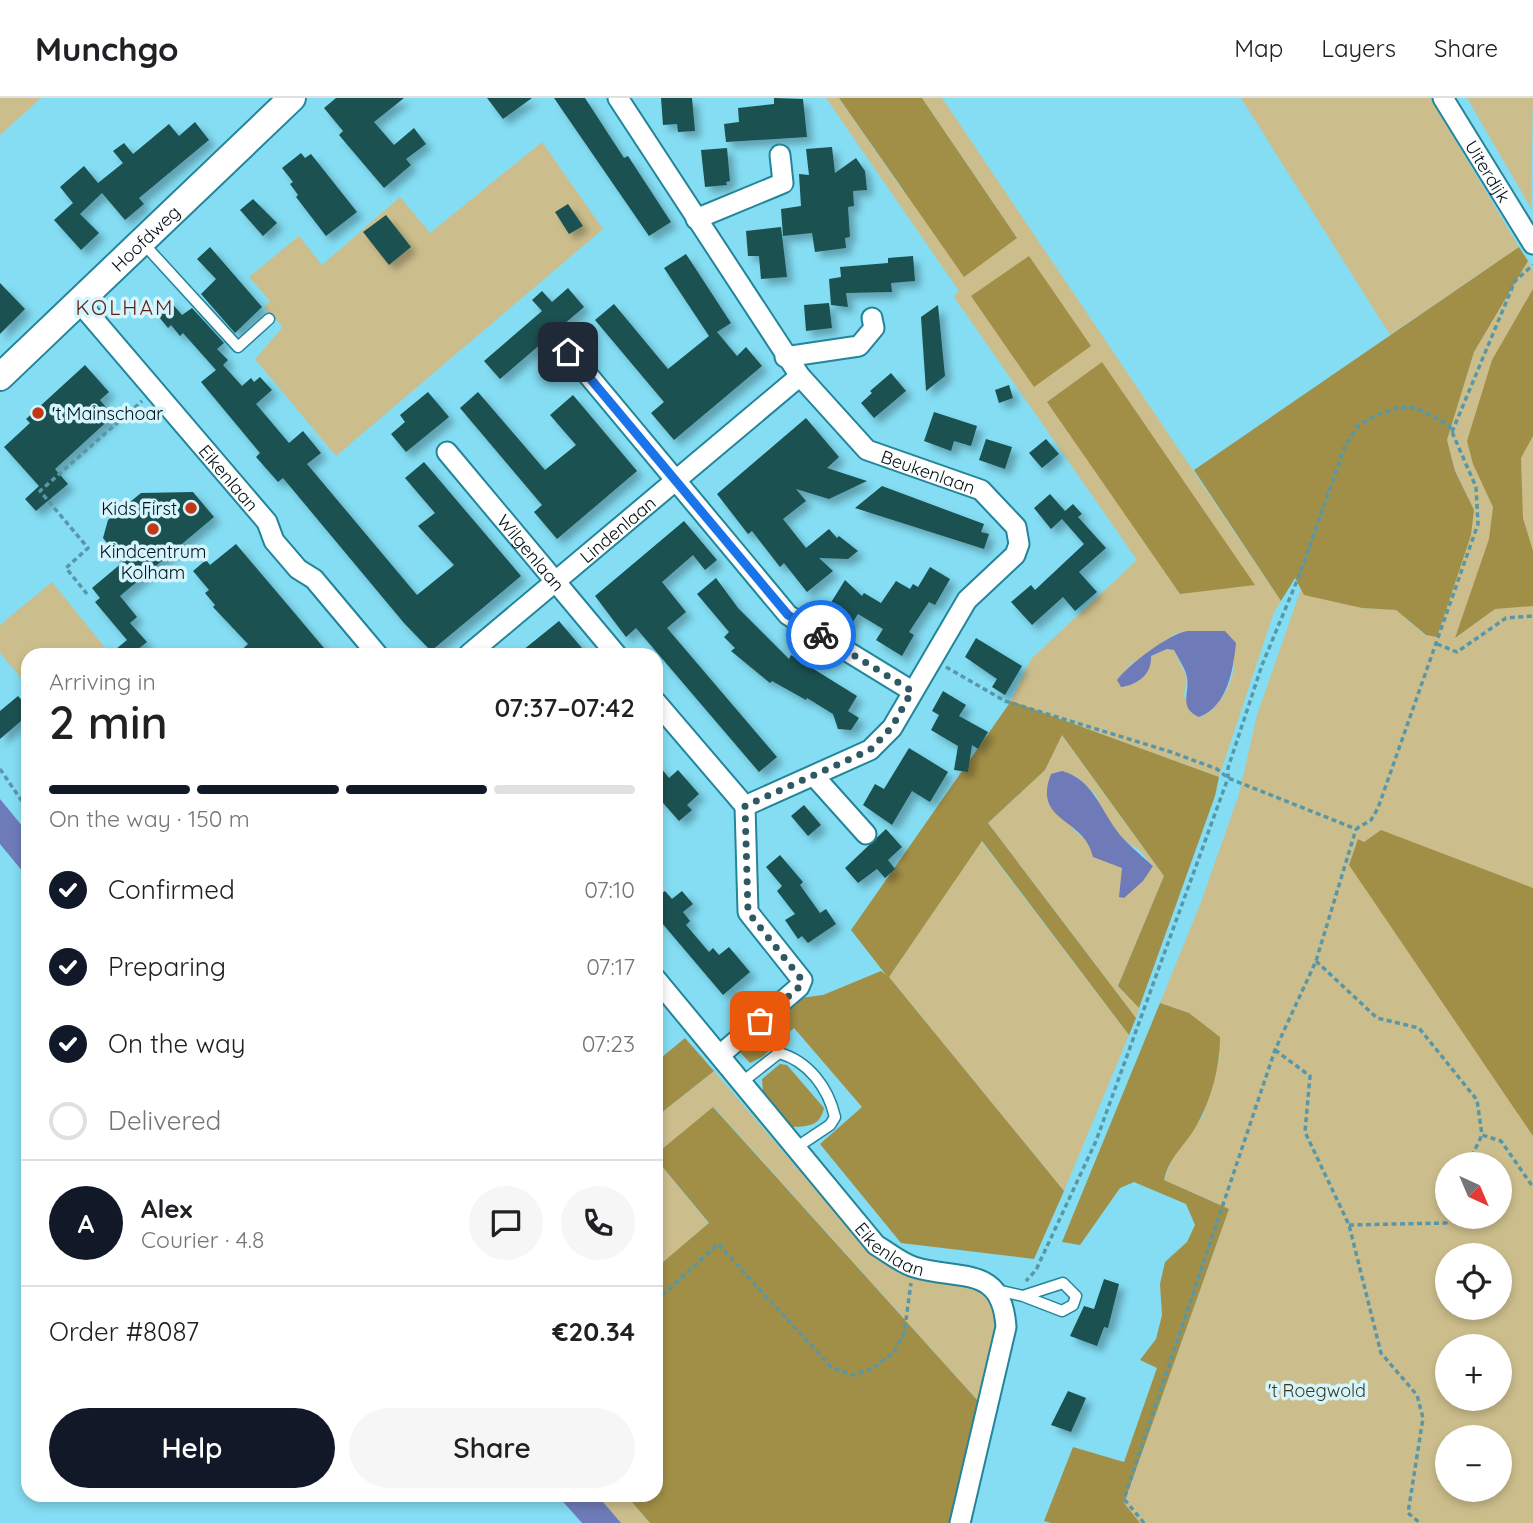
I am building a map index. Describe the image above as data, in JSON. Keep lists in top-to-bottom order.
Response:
{
  "streets": {
    "main road": ["Hoofdweg"],
    "street": [
      "Uiterdijk",
      "Beukenlaan",
      "Eikenlaan",
      "Lindenlaan",
      "Wilgenlaan"
    ]
  },
  "crossings": [
    ["Hoofdweg", "Eikenlaan"],
    ["Beukenlaan", "Lindenlaan"],
    ["Lindenlaan", "Wilgenlaan"]
  ],
  "districts": ["KOLHAM"],
  "parks": ["'t Roegwold"],
  "places": ["'t Mainschoar", "Kids First", "Kindcentrum Kolham"],
  "north": "bottom right",
  "page": {
    "header": "Munchgo",
    "nav": ["Map", "Layers", "Share"],
    "heading": ["2 min", "Arriving in", "07:37–07:42"],
    "panel": [
      "Alex",
      "Courier · 4.8",
      "Order #8087",
      "€20.34"
    ],
    "bar": "On the way · 150 m",
    "list": [
      ["Confirmed", "07:10"],
      ["Preparing", "07:17"],
      ["On the way", "07:23"],
      "Delivered"
    ],
    "map_buttons": ["+", "−"],
    "round": "A",
    "buttons": ["Help", "Share"]
  }
}
